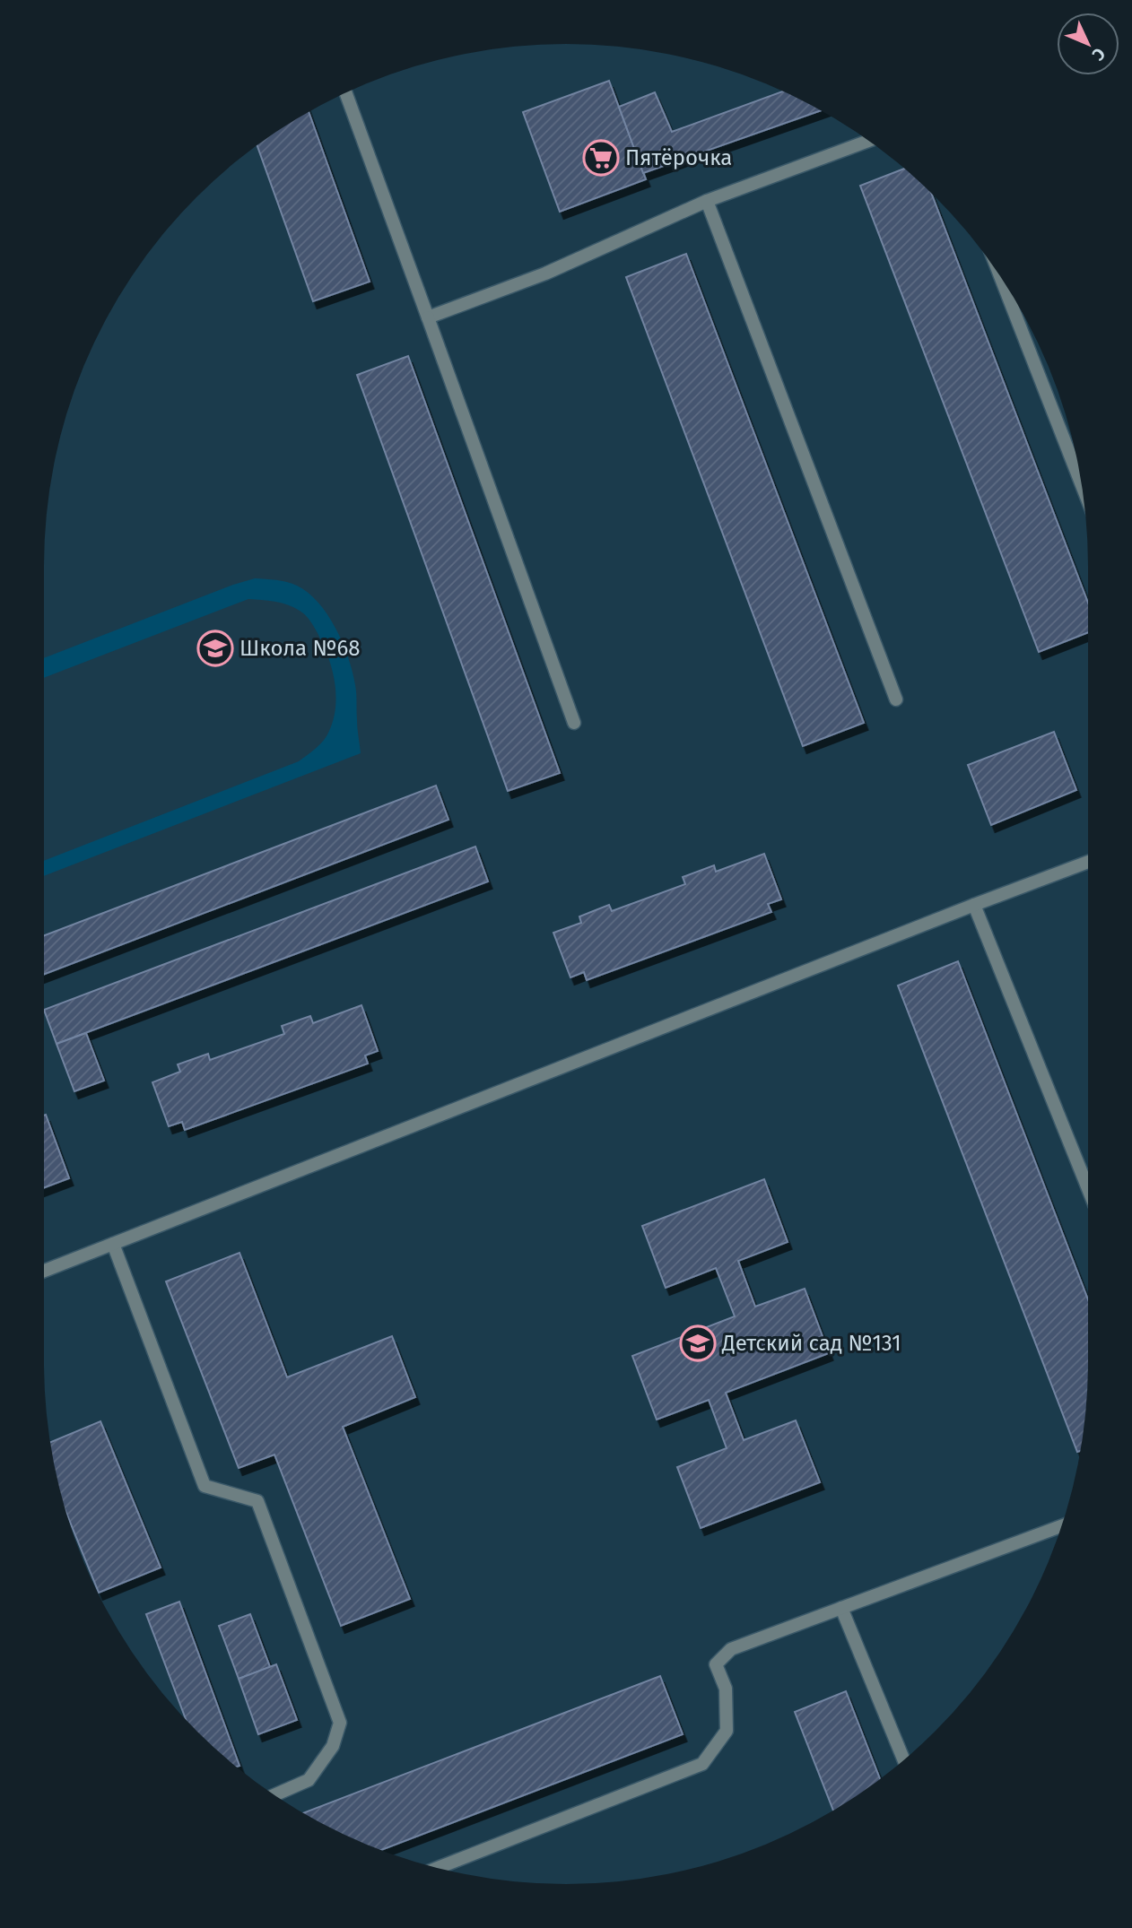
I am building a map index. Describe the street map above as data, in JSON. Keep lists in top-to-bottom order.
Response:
{
  "places": {
    "supermarket": ["Пятёрочка"],
    "school or university": ["Школа №68", "Детский сад №131"]
  },
  "north": "bottom right"
}
